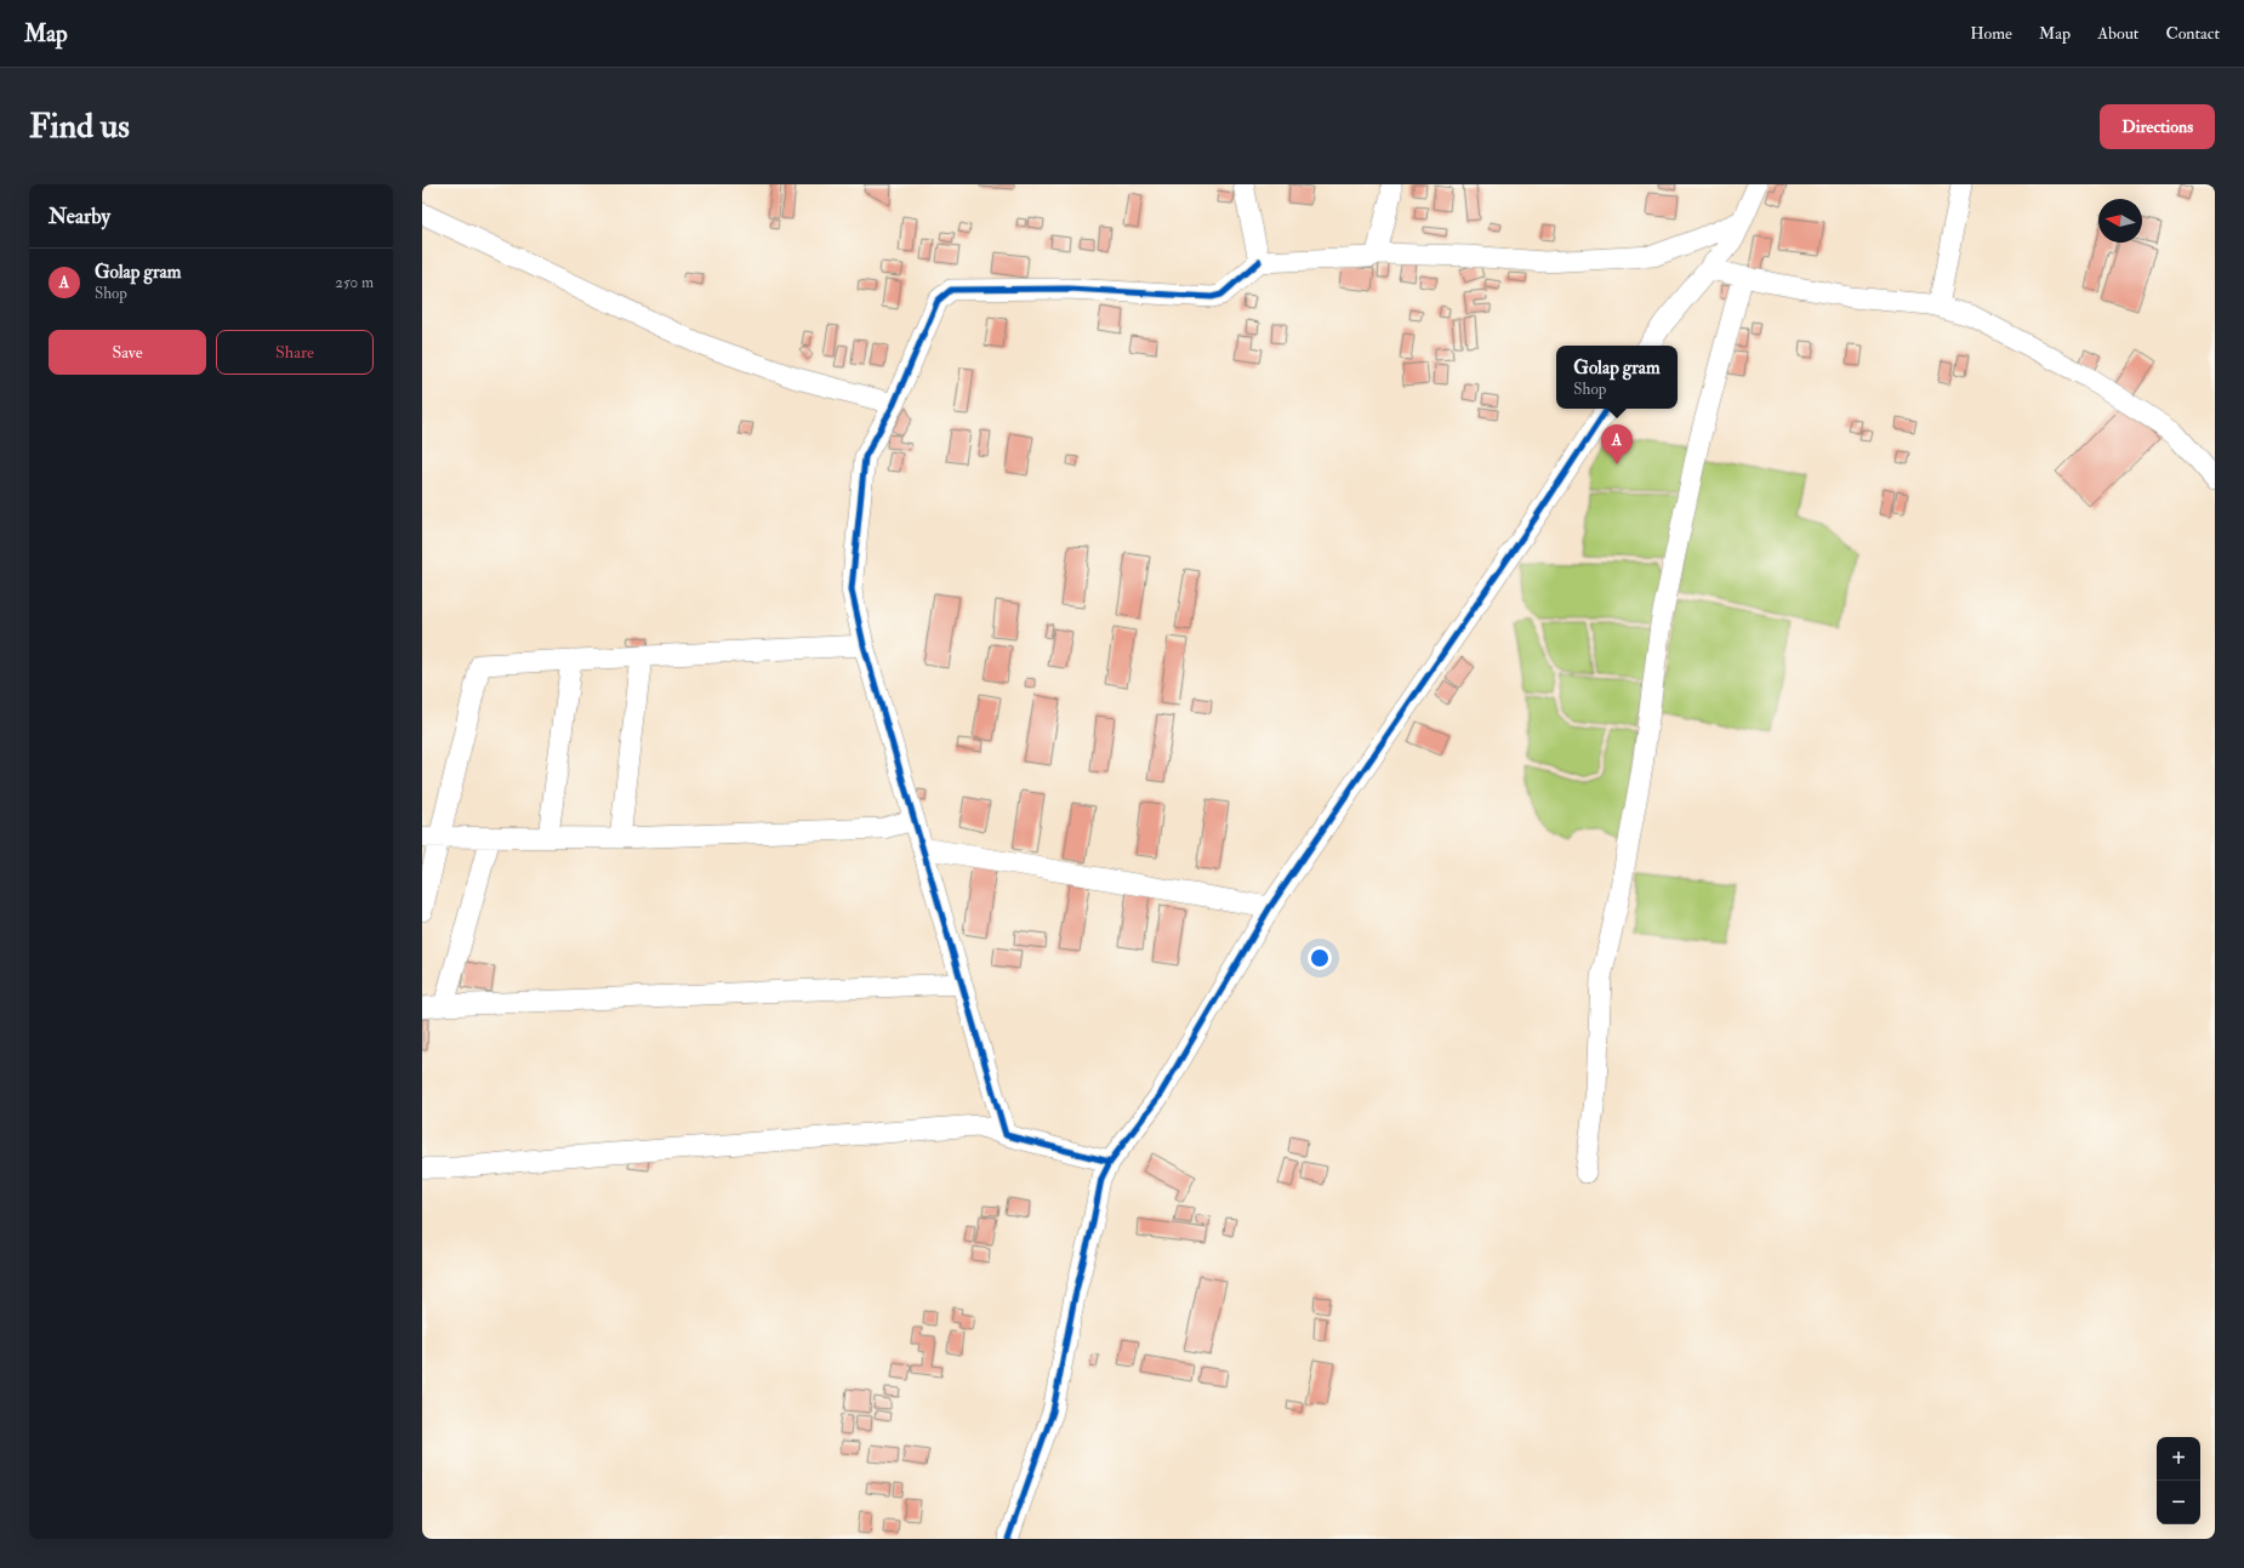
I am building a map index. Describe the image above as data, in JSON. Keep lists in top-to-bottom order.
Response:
{
  "north": "left",
  "page": {
    "header": "Map",
    "nav": [
      "Home",
      "Map",
      "About",
      "Contact"
    ],
    "buttons": [
      "Directions",
      ["Save", "Share"]
    ],
    "title": "Find us",
    "heading": "Nearby",
    "list": [
      {
        "mark": "A",
        "name": "Golap gram",
        "note": "Shop",
        "value": "250 m"
      }
    ],
    "popup": ["Golap gram", "Shop"],
    "pins": "A",
    "map_buttons": ["+", "−"]
  }
}
